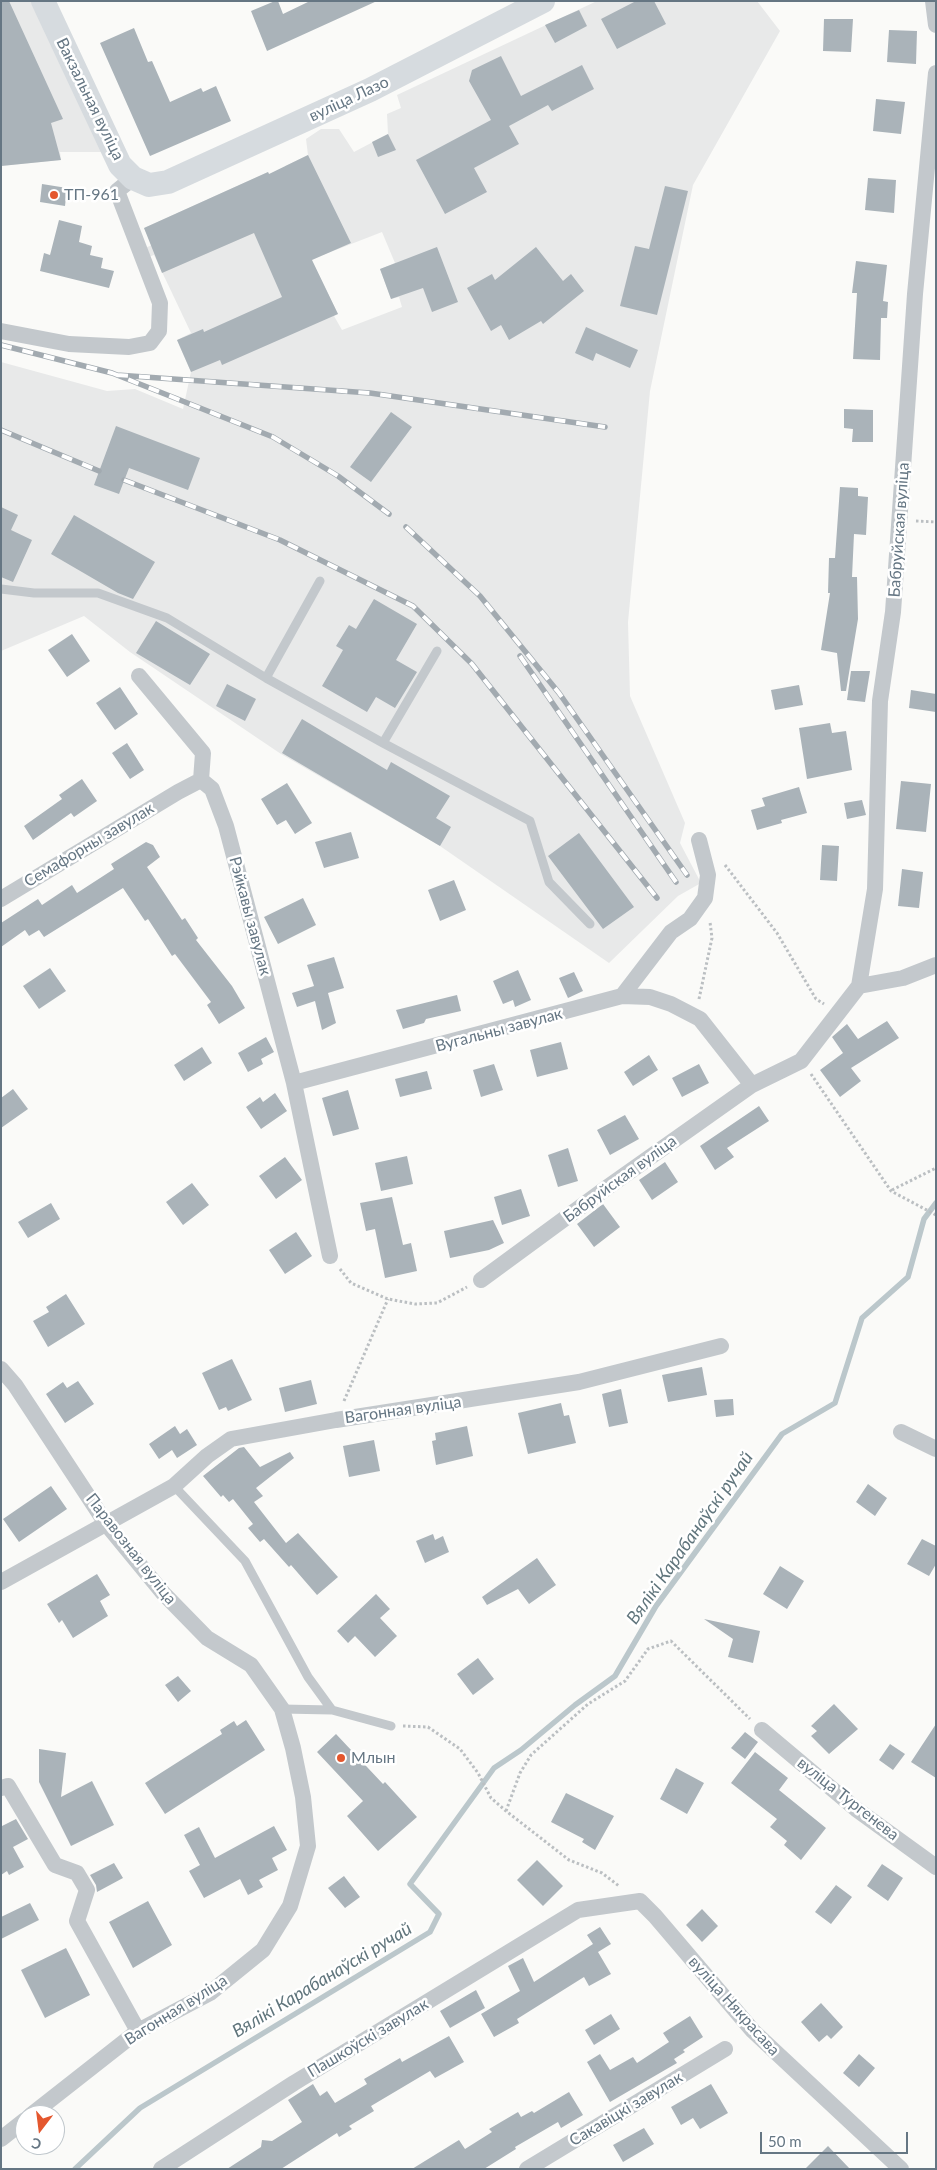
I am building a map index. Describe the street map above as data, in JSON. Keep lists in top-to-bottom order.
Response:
{
  "streets": {
    "main road": ["Вакзальная вуліца", "вуліца Лазо"],
    "street": [
      "Бабруйская вуліца",
      "Семафорны завулак",
      "Рэйкавы завулак",
      "Вугальны завулак",
      "Вагонная вуліца",
      "Паравозная вуліца",
      "вуліца Тургенева",
      "вуліца Някрасава",
      "Пашкоўскі завулак",
      "Сакавіцкі завулак"
    ]
  },
  "crossings": [
    ["Вакзальная вуліца", "вуліца Лазо"],
    ["Семафорны завулак", "Рэйкавы завулак"],
    ["Рэйкавы завулак", "Вугальны завулак"],
    ["Вагонная вуліца", "Паравозная вуліца"],
    ["вуліца Някрасава", "Пашкоўскі завулак"]
  ],
  "water": ["Вялікі Карабанаўскі ручай"],
  "places": ["ТП-961", "Млын"],
  "scale_bar": "50 m",
  "north": "bottom"
}
